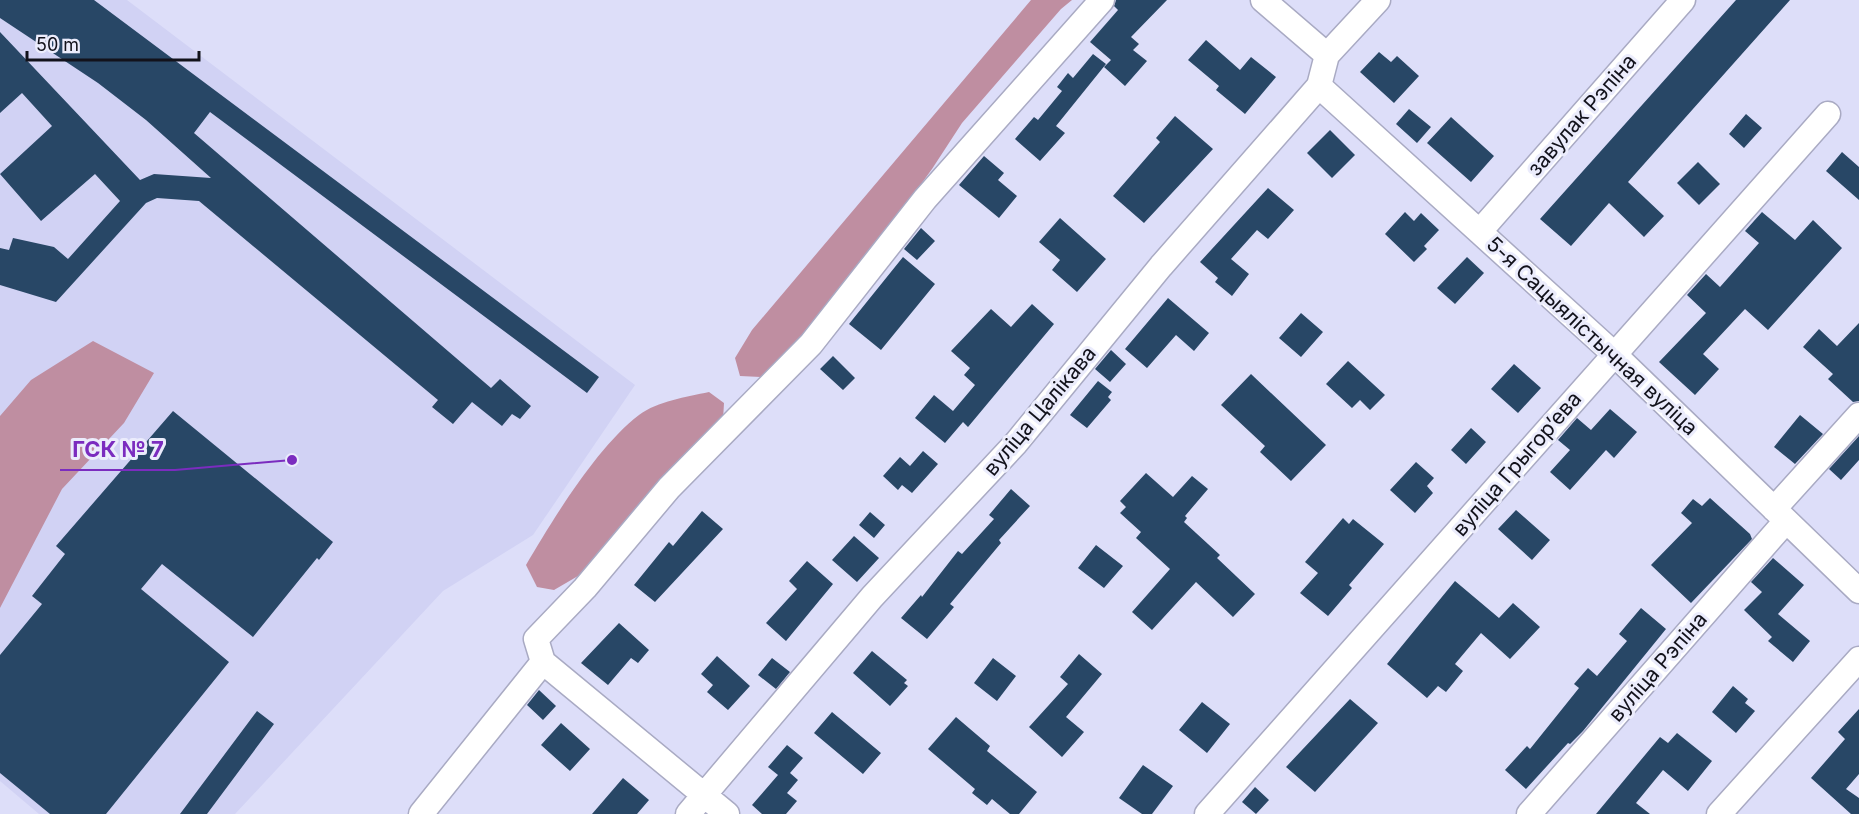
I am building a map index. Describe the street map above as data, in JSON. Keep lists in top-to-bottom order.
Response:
{
  "streets": {
    "street": [
      "завулак Рэпіна",
      "5-я Сацыялістычная вуліца",
      "вуліца Цалікава",
      "вуліца Грыгорʼева",
      "вуліца Рэпіна"
    ]
  },
  "crossings": [
    ["завулак Рэпіна", "5-я Сацыялістычная вуліца"],
    ["5-я Сацыялістычная вуліца", "вуліца Цалікава"],
    ["5-я Сацыялістычная вуліца", "вуліца Грыгорʼева"],
    ["5-я Сацыялістычная вуліца", "вуліца Рэпіна"]
  ],
  "places": ["ГСК № 7"],
  "scale_bar": "50 m"
}
